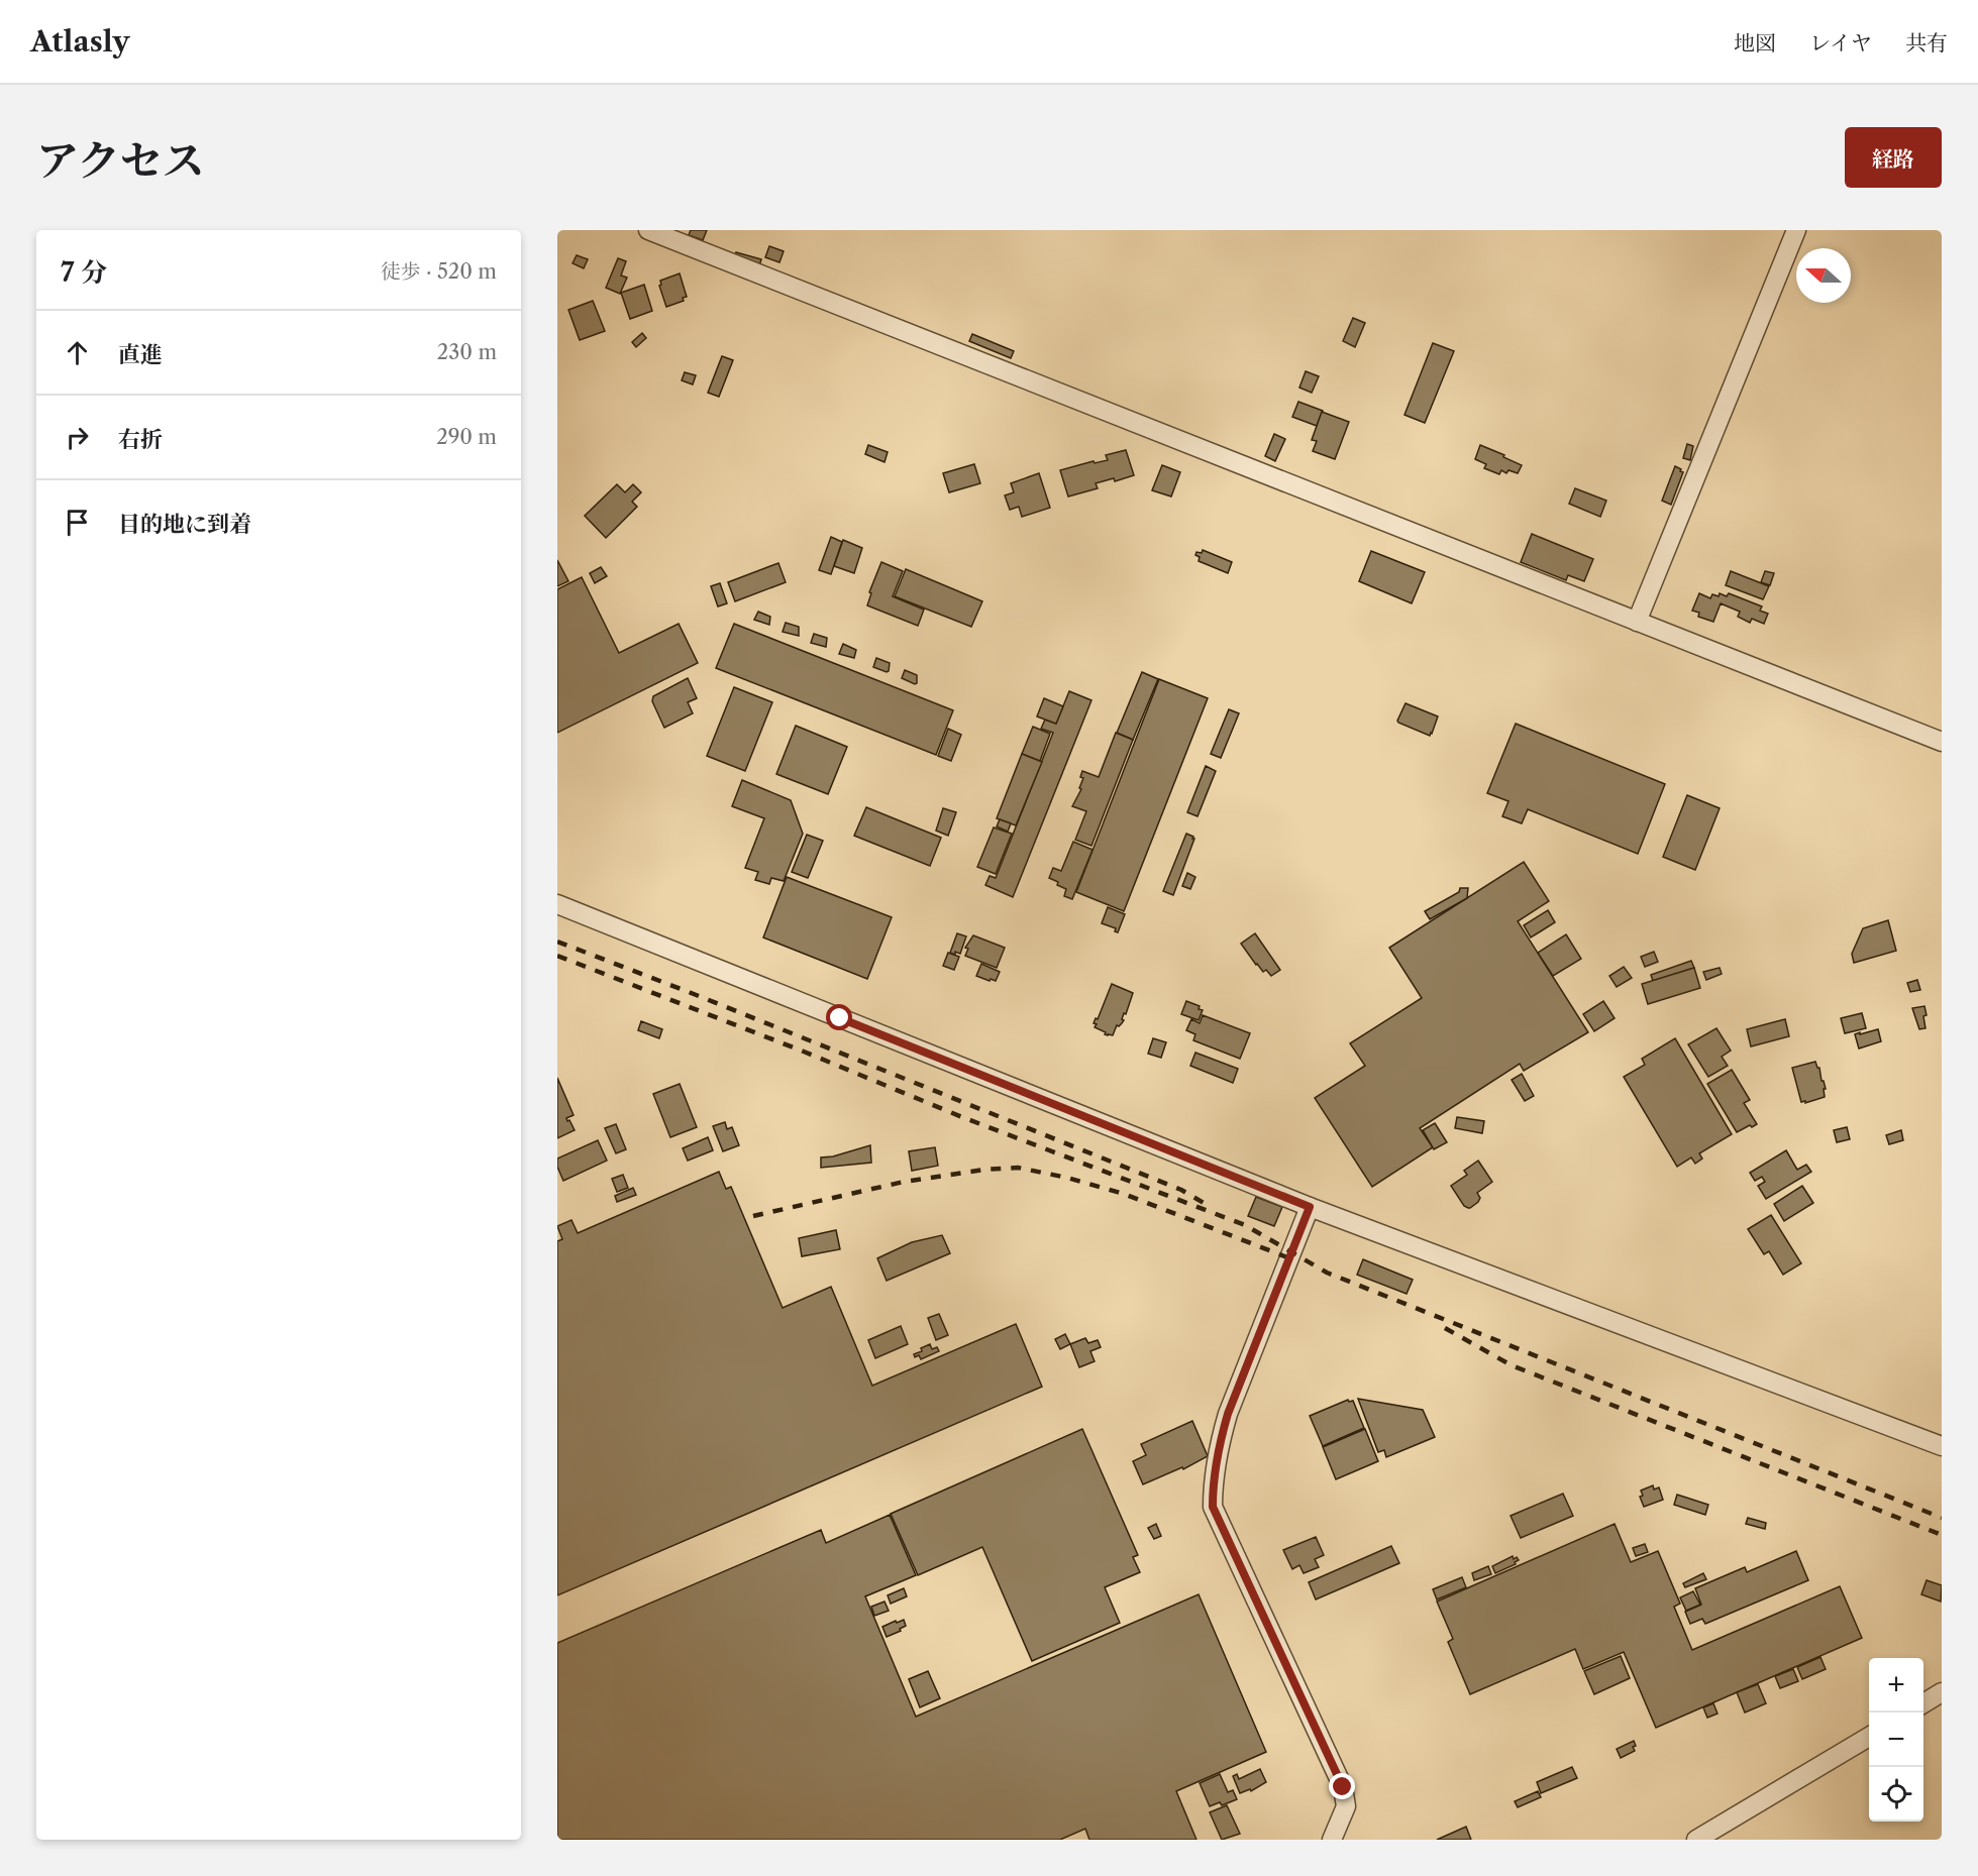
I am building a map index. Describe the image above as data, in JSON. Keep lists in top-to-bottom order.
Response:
{
  "north": "left",
  "page": {
    "header": "Atlasly",
    "nav": ["地図", "レイヤ", "共有"],
    "title": "アクセス",
    "buttons": "経路",
    "heading": ["7 分", "徒歩 · 520 m"],
    "list": [
      ["直進", "230 m"],
      ["右折", "290 m"],
      "目的地に到着"
    ],
    "map_buttons": ["+", "−"]
  }
}
